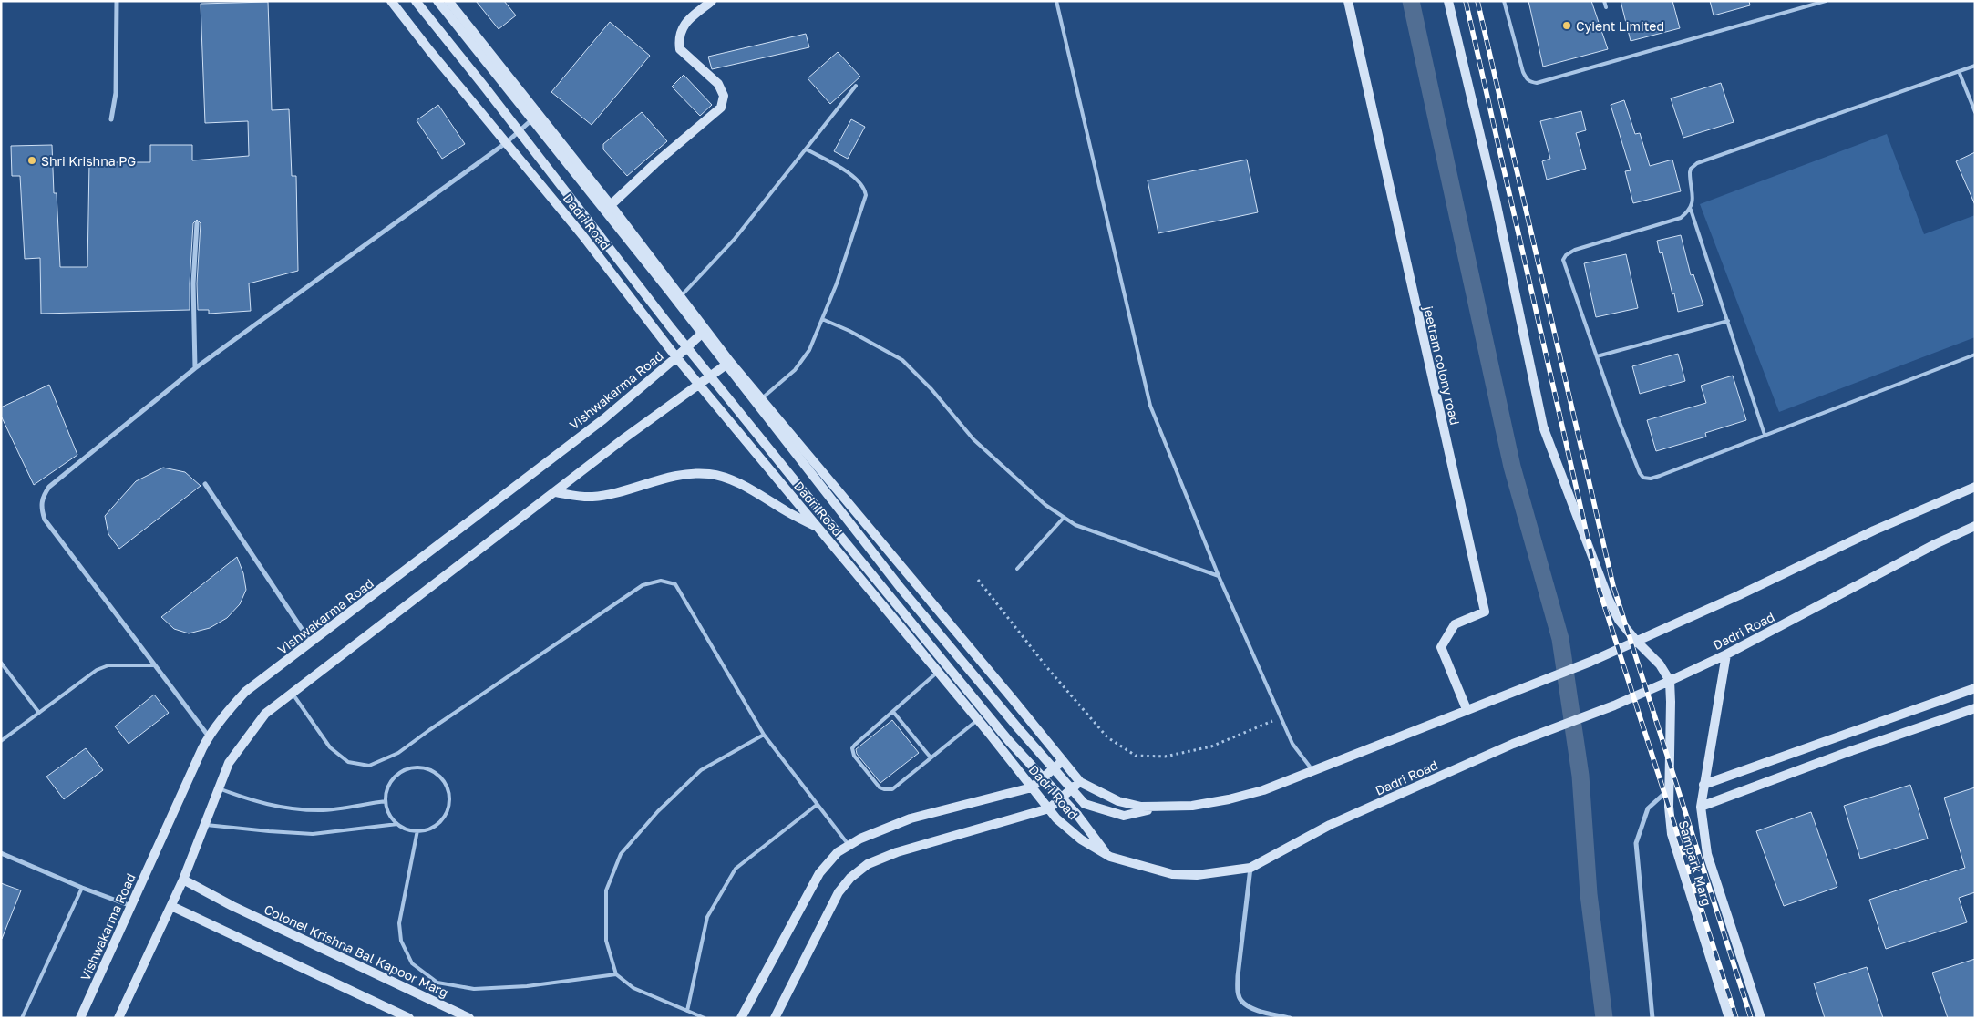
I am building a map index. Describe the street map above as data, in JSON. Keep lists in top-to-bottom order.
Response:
{
  "streets": {
    "street": [
      "Dadri Road",
      "jeetram colony road",
      "Vishwakarma Road",
      "Sampark Marg",
      "Colonel Krishna Bal Kapoor Marg"
    ]
  },
  "crossings": [
    ["Dadri Road", "jeetram colony road"],
    ["Dadri Road", "Vishwakarma Road"],
    ["Dadri Road", "Sampark Marg"]
  ],
  "places": ["Cyient Limited", "Shri Krishna PG"]
}
